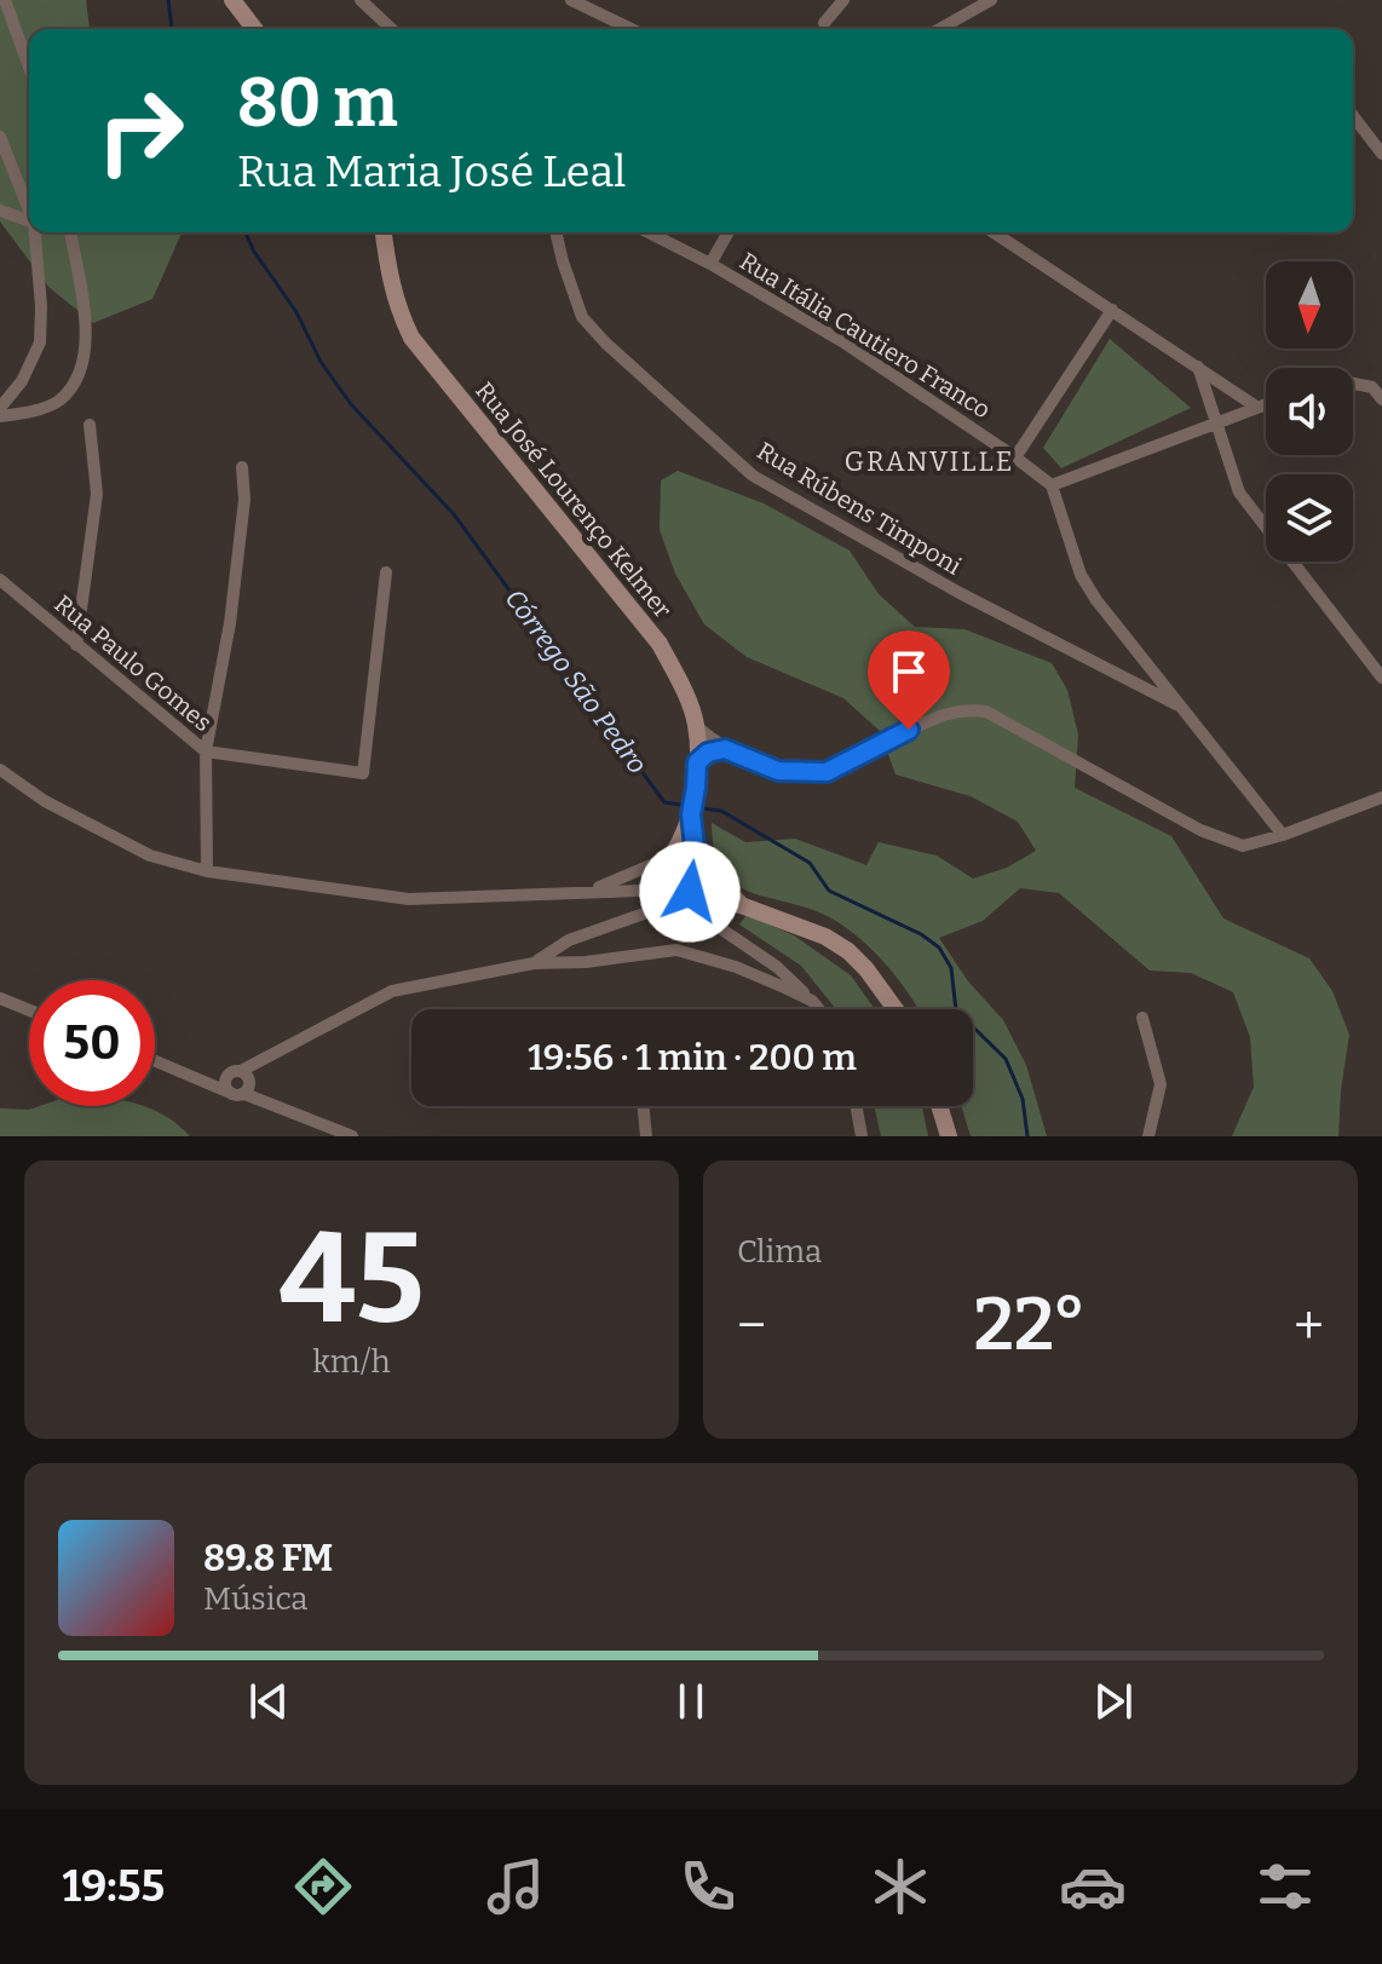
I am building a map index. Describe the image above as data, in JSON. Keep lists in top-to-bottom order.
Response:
{
  "streets": {
    "main road": ["Rua José Lourenço Kelmer"],
    "street": ["Rua Itália Cautiero Franco", "Rua Rúbens Timponi", "Rua Paulo Gomes"]
  },
  "districts": ["GRANVILLE"],
  "water": ["Córrego São Pedro"],
  "north": "bottom",
  "page": {
    "turn": ["80 m", "Rua Maria José Leal"],
    "limit": "50",
    "trip": "19:56 · 1 min · 200 m",
    "tile": [
      ["45", "km/h"],
      "Clima"
    ],
    "heat": ["−", "22°", "+"],
    "song": ["89.8 FM", "Música"],
    "tabs": "19:55"
  }
}
